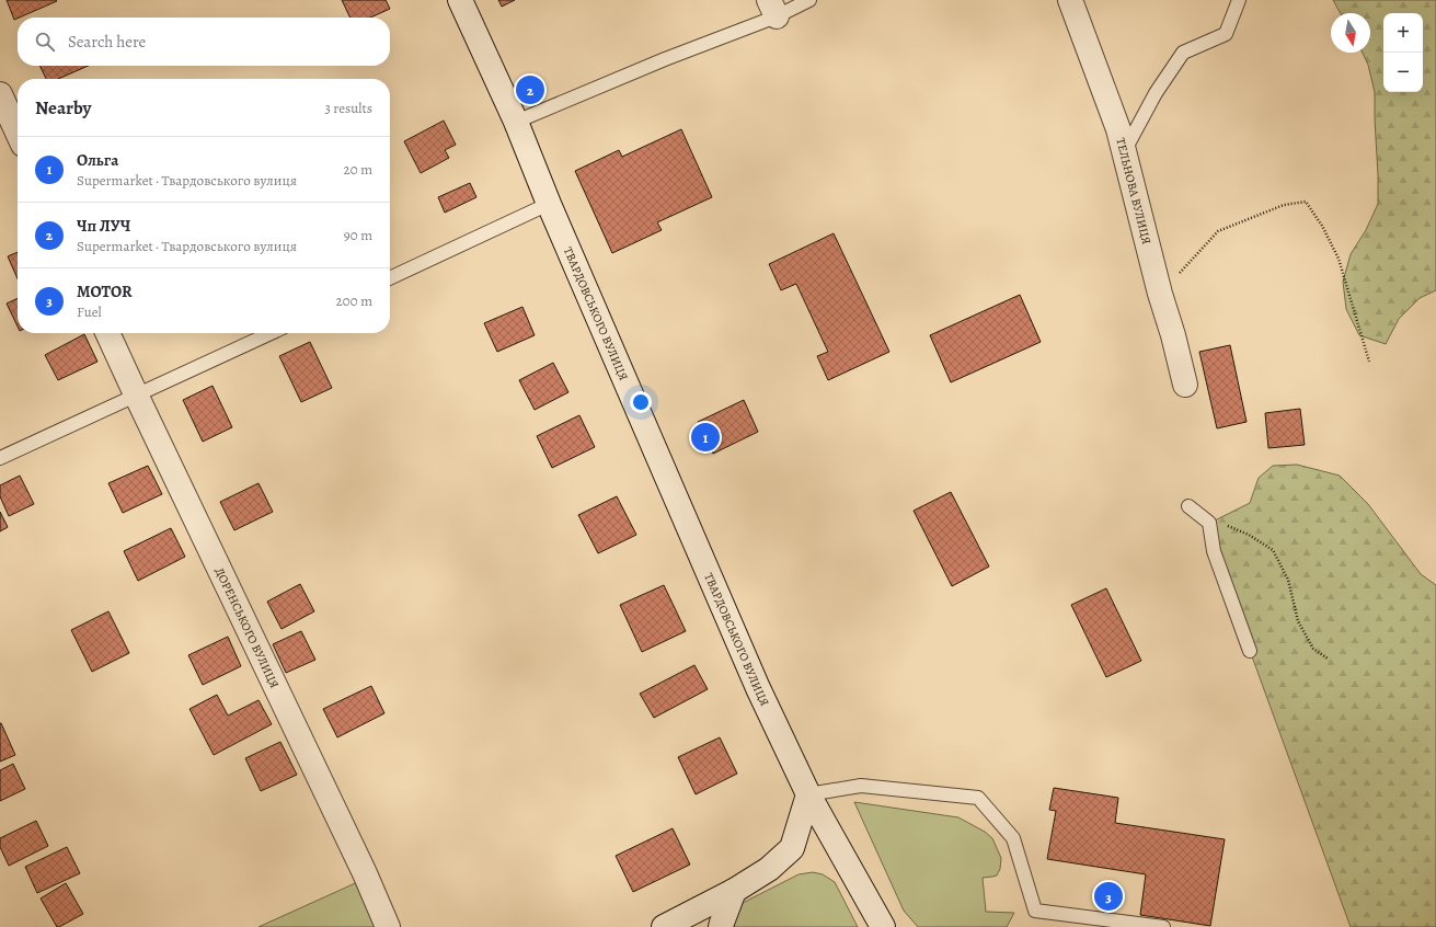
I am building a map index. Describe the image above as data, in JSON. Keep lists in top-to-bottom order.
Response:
{
  "streets": {
    "main road": ["ТЕЛЬНОВА ВУЛИЦЯ", "ТВАРДОВСЬКОГО ВУЛИЦЯ", "ДОРЕНСЬКОГО ВУЛИЦЯ"]
  },
  "north": "bottom",
  "page": {
    "map_buttons": ["+", "−"],
    "search": "Search here",
    "pins": ["2", "1", "3"],
    "heading": ["Nearby", "3 results"],
    "list": [
      {
        "mark": "1",
        "name": "Ольга",
        "note": "Supermarket · Твардовського вулиця",
        "value": "20 m"
      },
      {
        "mark": "2",
        "name": "Чп ЛУЧ",
        "note": "Supermarket · Твардовського вулиця",
        "value": "90 m"
      },
      {
        "mark": "3",
        "name": "MOTOR",
        "note": "Fuel",
        "value": "200 m"
      }
    ]
  }
}
